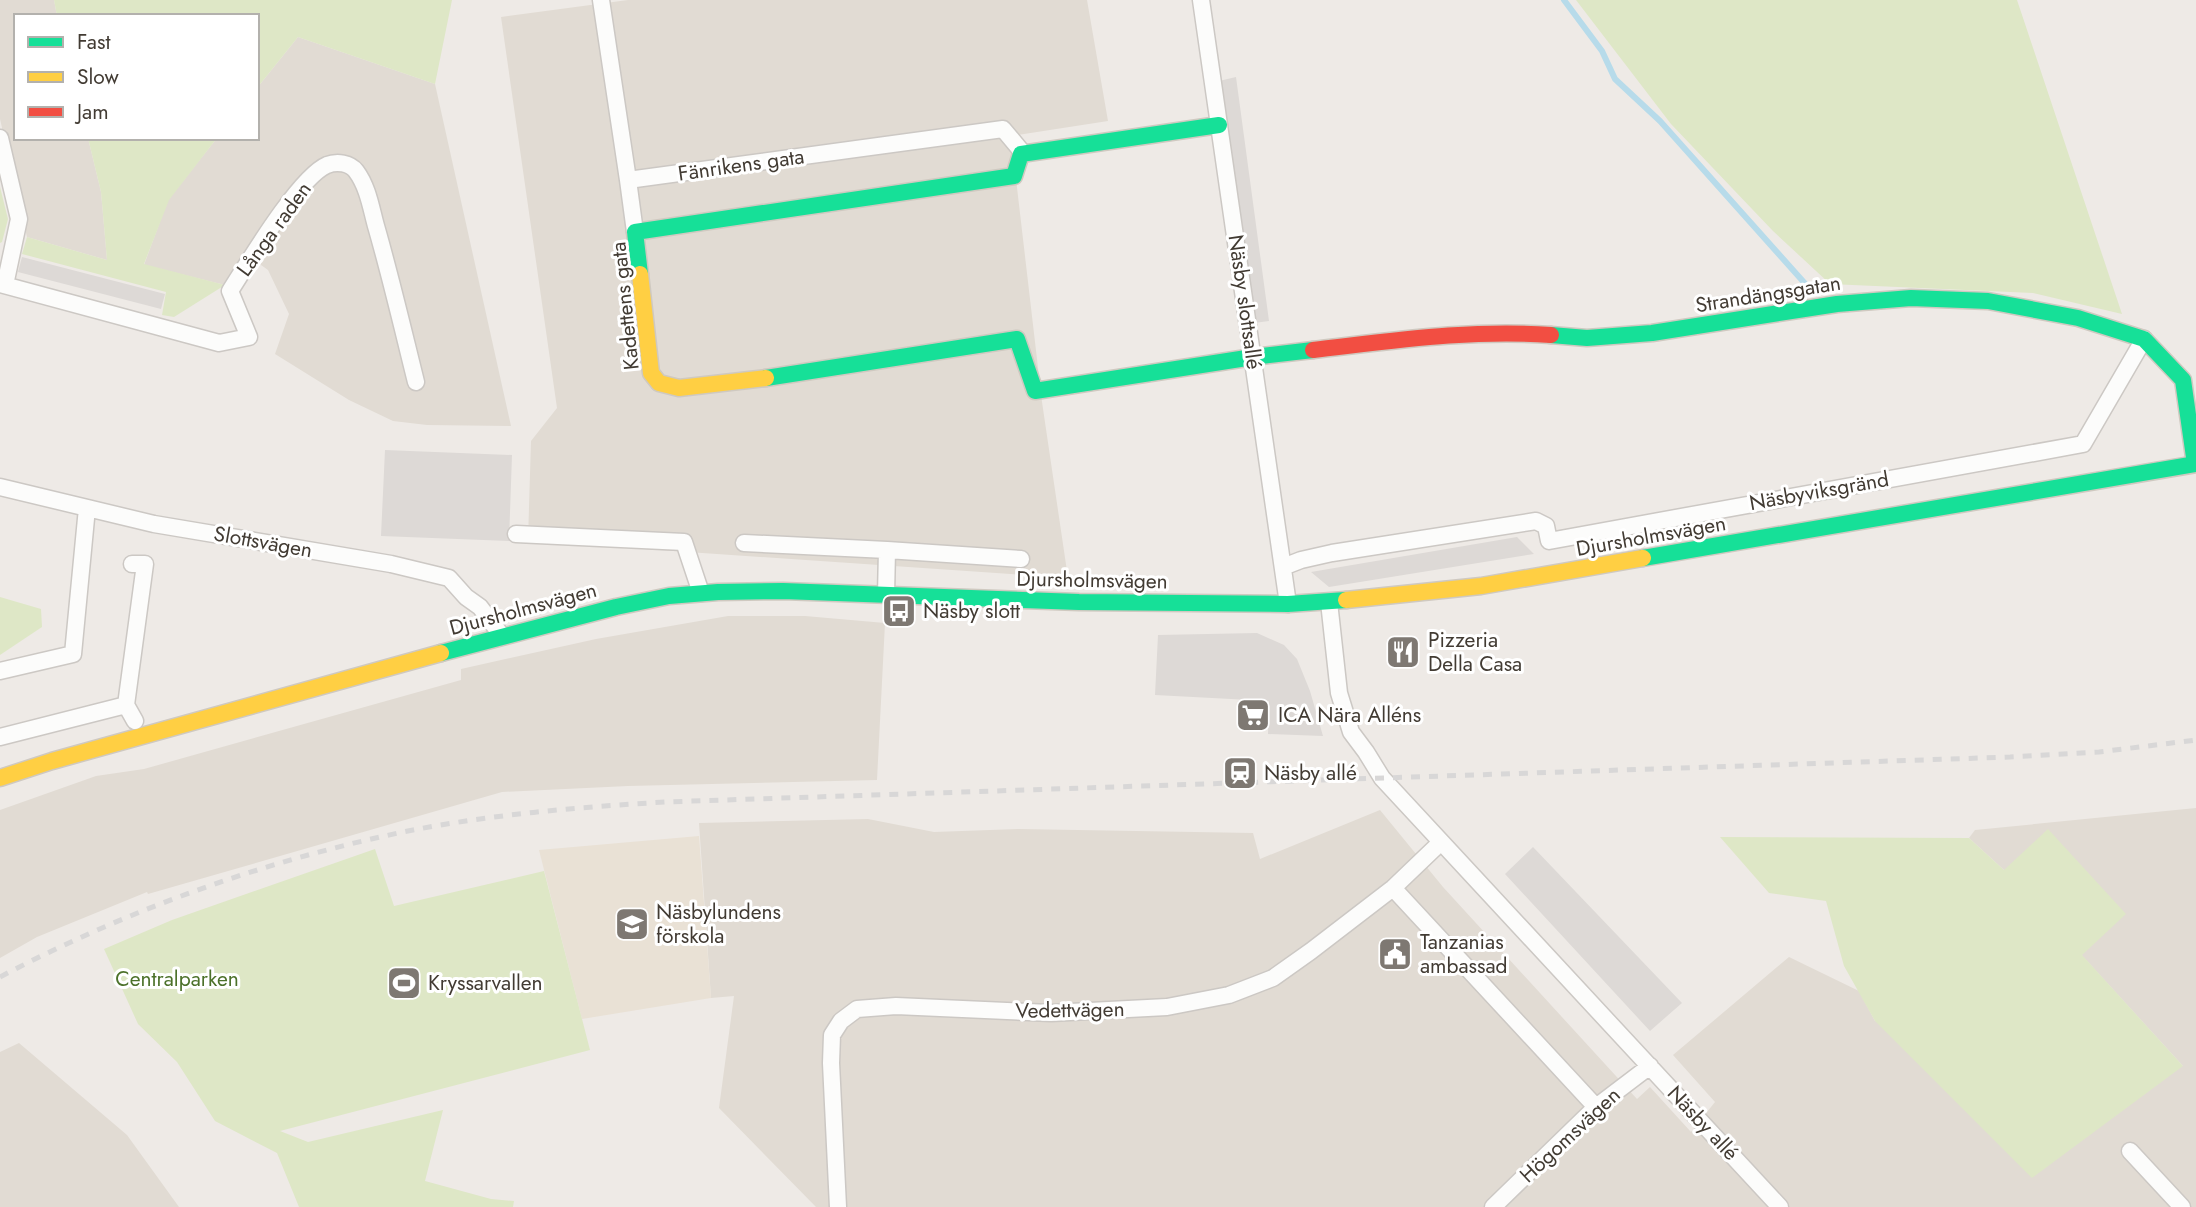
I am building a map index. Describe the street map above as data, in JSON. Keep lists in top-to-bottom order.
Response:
{
  "streets": {
    "street": [
      "Fänrikens gata",
      "Långa raden",
      "Strandängsgatan",
      "Näsby slottsallé",
      "Kadettens gata",
      "Näsbyviksgränd",
      "Djursholmsvägen",
      "Slottsvägen",
      "Vedettvägen",
      "Näsby allé",
      "Högomsvägen"
    ]
  },
  "crossings": [
    ["Fänrikens gata", "Kadettens gata"],
    ["Strandängsgatan", "Näsby slottsallé"],
    ["Strandängsgatan", "Kadettens gata"],
    ["Strandängsgatan", "Näsbyviksgränd"],
    ["Strandängsgatan", "Djursholmsvägen"],
    ["Näsby slottsallé", "Kadettens gata"],
    ["Näsby slottsallé", "Näsbyviksgränd"],
    ["Näsby slottsallé", "Djursholmsvägen"],
    ["Djursholmsvägen", "Slottsvägen"],
    ["Djursholmsvägen", "Näsby allé"],
    ["Vedettvägen", "Näsby allé"],
    ["Näsby allé", "Högomsvägen"]
  ],
  "parks": ["Centralparken"],
  "places": {
    "bus stop": ["Näsby slott"],
    "restaurant": ["Pizzeria Della Casa"],
    "supermarket": ["ICA Nära Alléns"],
    "station": ["Näsby allé"],
    "school or university": ["Näsbylundens förskola"],
    "public building": ["Tanzanias ambassad"],
    "sports": ["Kryssarvallen"]
  },
  "legend": ["Fast", "Slow", "Jam"]
}
